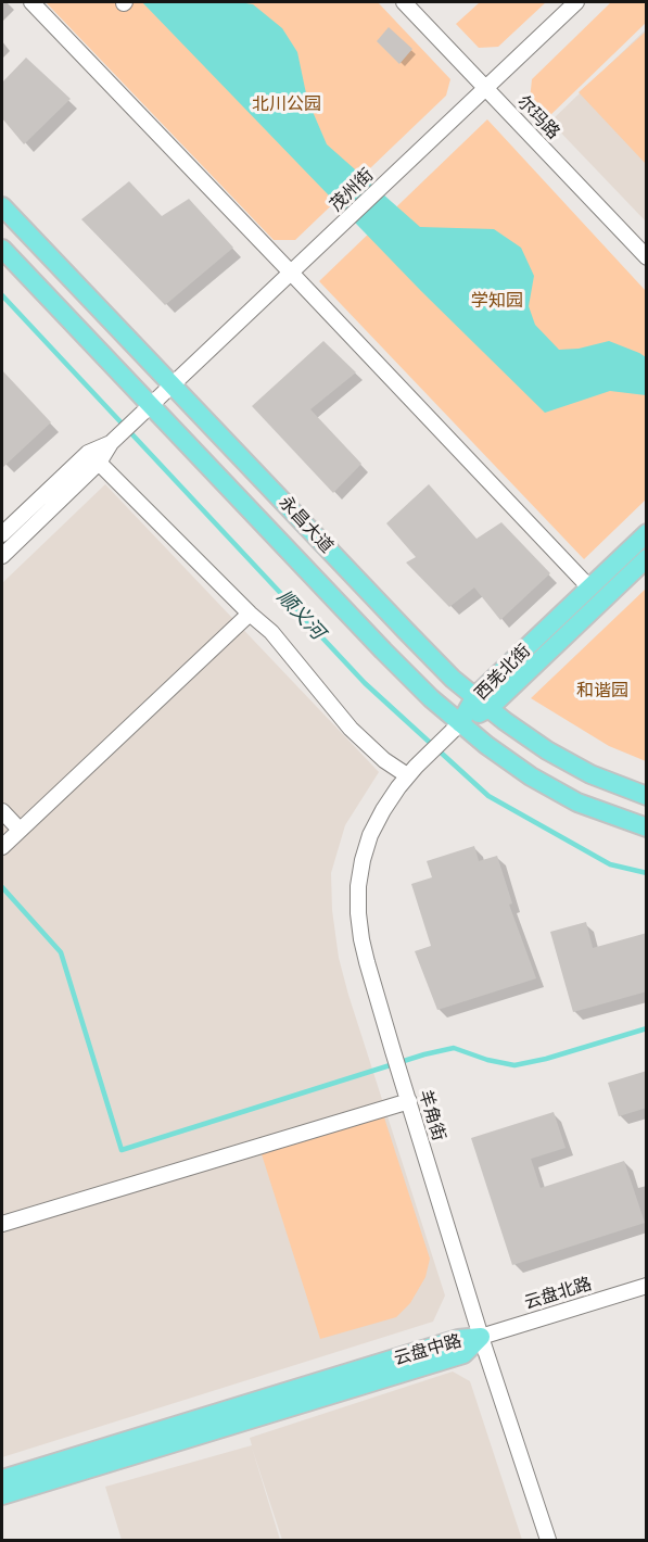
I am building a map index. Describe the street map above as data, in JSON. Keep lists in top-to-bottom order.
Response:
{
  "streets": {
    "main road": ["永昌大道", "西羌北街", "云盘中路"],
    "street": [
      "尔玛路",
      "茂州街",
      "羊角街",
      "云盘北路"
    ]
  },
  "crossings": [
    ["尔玛路", "茂州街"],
    ["茂州街", "永昌大道"],
    ["永昌大道", "西羌北街"],
    ["永昌大道", "羊角街"],
    ["西羌北街", "羊角街"],
    ["羊角街", "云盘北路"],
    ["羊角街", "云盘中路"],
    ["云盘北路", "云盘中路"]
  ],
  "water": ["顺义河"],
  "parks": ["北川公园", "学知园", "和谐园"]
}
